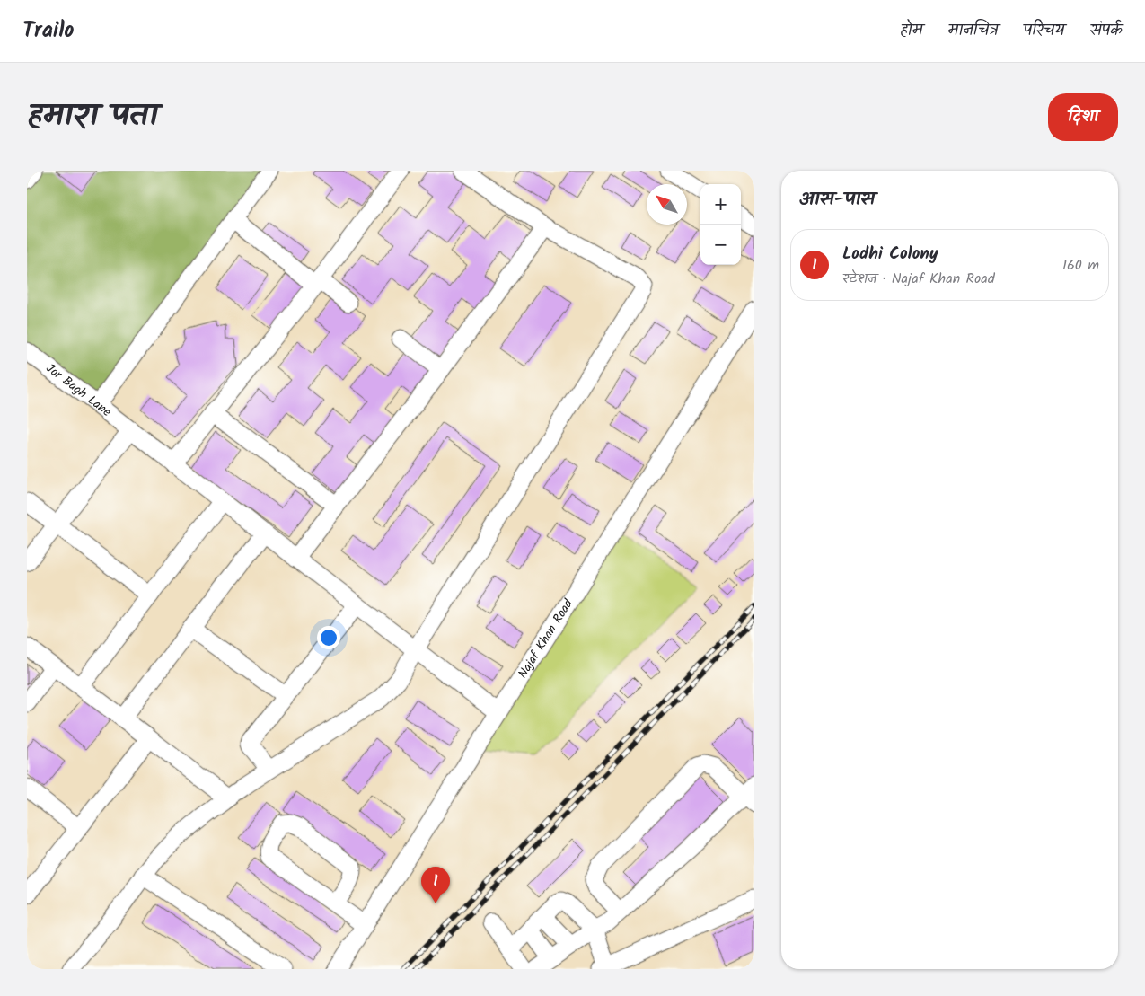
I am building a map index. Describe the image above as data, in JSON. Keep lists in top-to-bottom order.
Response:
{
  "streets": {
    "street": ["Jor Bagh Lane", "Najaf Khan Road"]
  },
  "crossings": [
    ["Jor Bagh Lane", "Najaf Khan Road"]
  ],
  "north": "top left",
  "page": {
    "header": "Trailo",
    "nav": [
      "होम",
      "मानचित्र",
      "परिचय",
      "संपर्क"
    ],
    "title": "हमारा पता",
    "buttons": "दिशा",
    "heading": "आस-पास",
    "map_buttons": ["+", "−"],
    "list": [
      {
        "mark": "1",
        "name": "Lodhi Colony",
        "note": "स्टेशन · Najaf Khan Road",
        "value": "160 m"
      }
    ],
    "pins": "1"
  }
}
